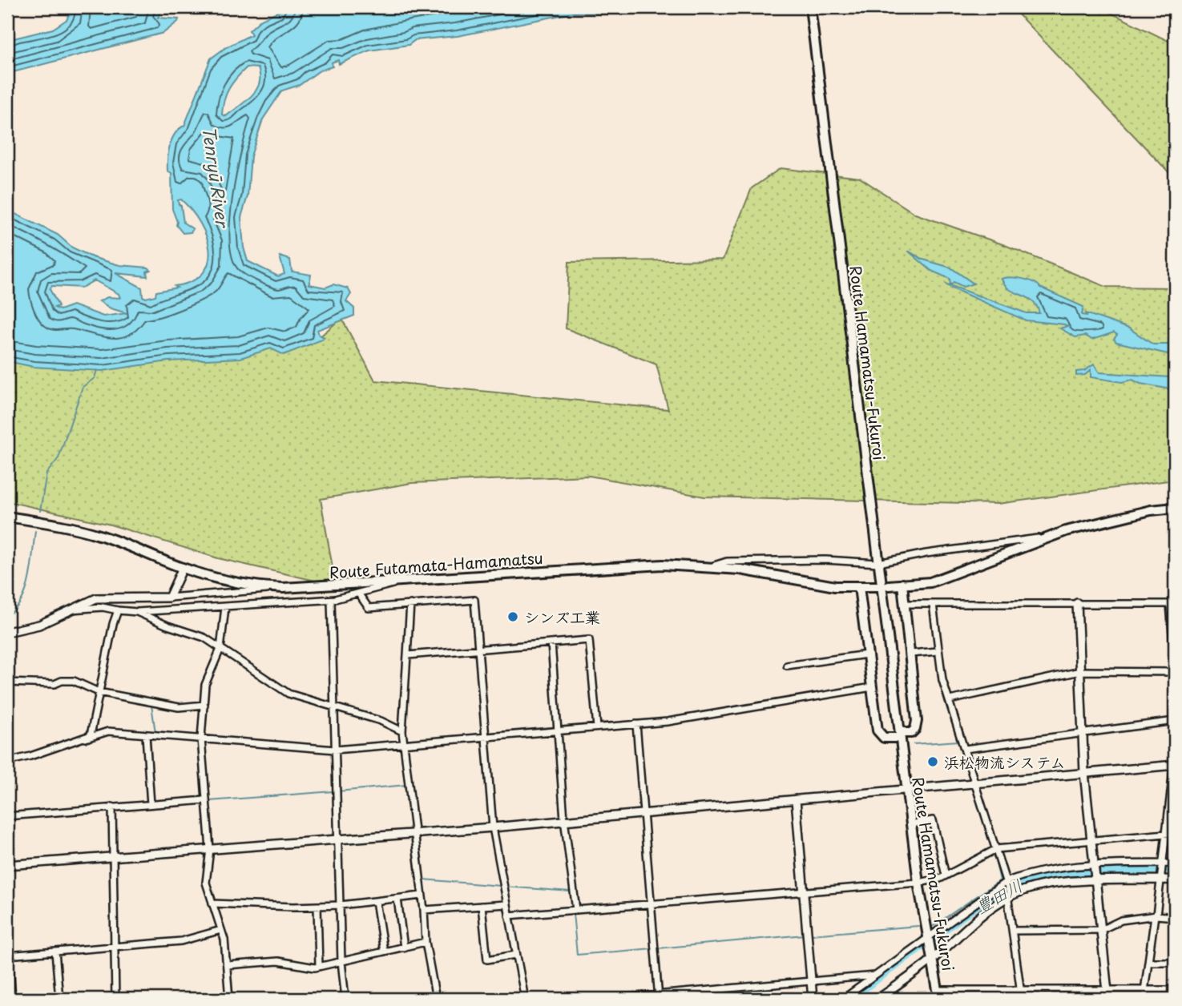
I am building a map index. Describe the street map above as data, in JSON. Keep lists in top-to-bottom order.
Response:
{
  "streets": {
    "main road": ["Route Hamamatsu-Fukuroi", "Route Futamata-Hamamatsu"]
  },
  "water": ["Tenryū River", "豊田川"],
  "places": ["シンズ工業", "浜松物流システム"]
}
